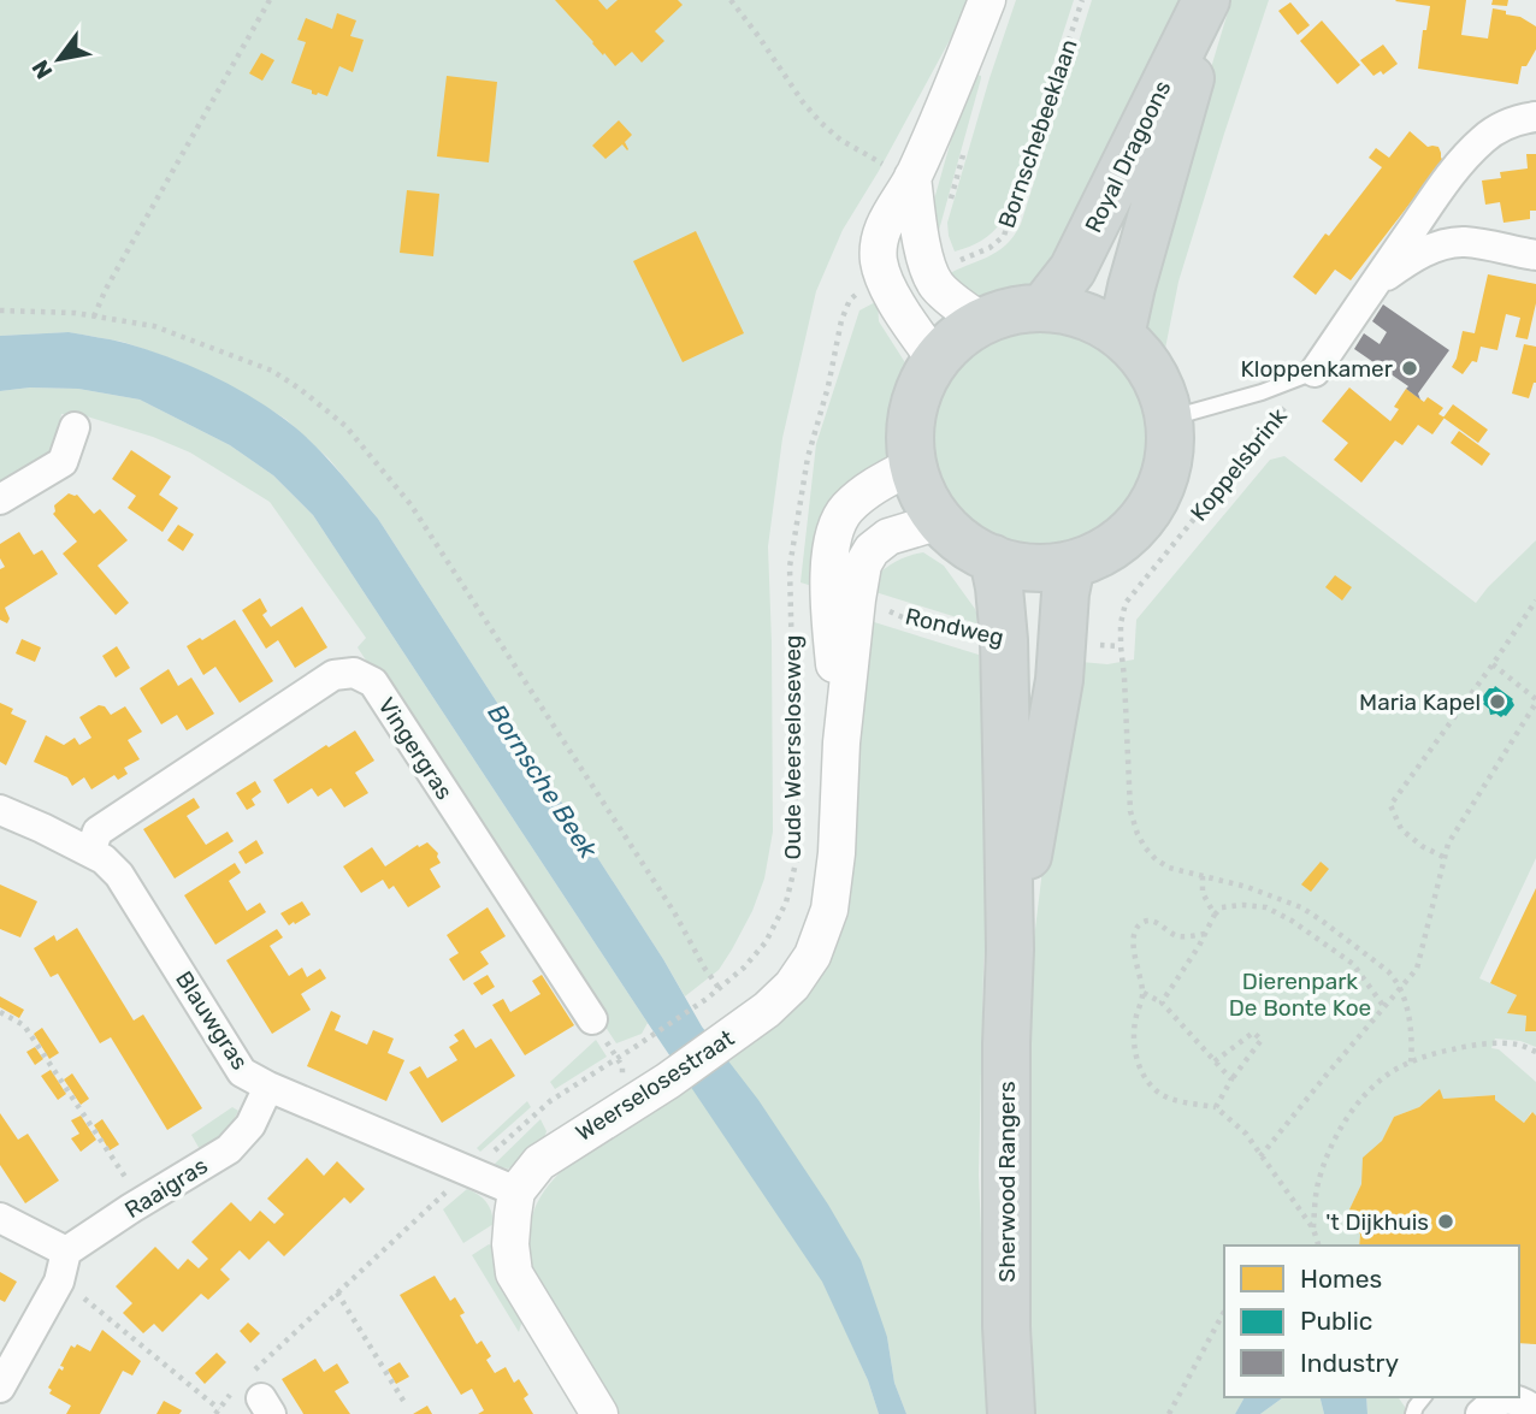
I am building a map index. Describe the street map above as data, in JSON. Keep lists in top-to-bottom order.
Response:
{
  "streets": {
    "main road": ["Royal Dragoons", "Sherwood Rangers"],
    "street": [
      "Vingergras",
      "Blauwgras",
      "Weerselosestraat",
      "Raaigras"
    ],
    "path": [
      "Bornschebeeklaan",
      "Koppelsbrink",
      "Rondweg",
      "Oude Weerseloseweg"
    ]
  },
  "crossings": [
    ["Royal Dragoons", "Weerselosestraat"],
    ["Royal Dragoons", "Sherwood Rangers"],
    ["Rondweg", "Oude Weerseloseweg"],
    ["Rondweg", "Weerselosestraat"],
    ["Rondweg", "Sherwood Rangers"],
    ["Oude Weerseloseweg", "Blauwgras"],
    ["Vingergras", "Blauwgras"],
    ["Blauwgras", "Weerselosestraat"],
    ["Blauwgras", "Raaigras"],
    ["Weerselosestraat", "Sherwood Rangers"]
  ],
  "water": ["Bornsche Beek"],
  "parks": ["Dierenpark De Bonte Koe"],
  "places": ["Kloppenkamer", "Maria Kapel", "'t Dijkhuis"],
  "legend": ["Homes", "Public", "Industry"],
  "north": "bottom left"
}
